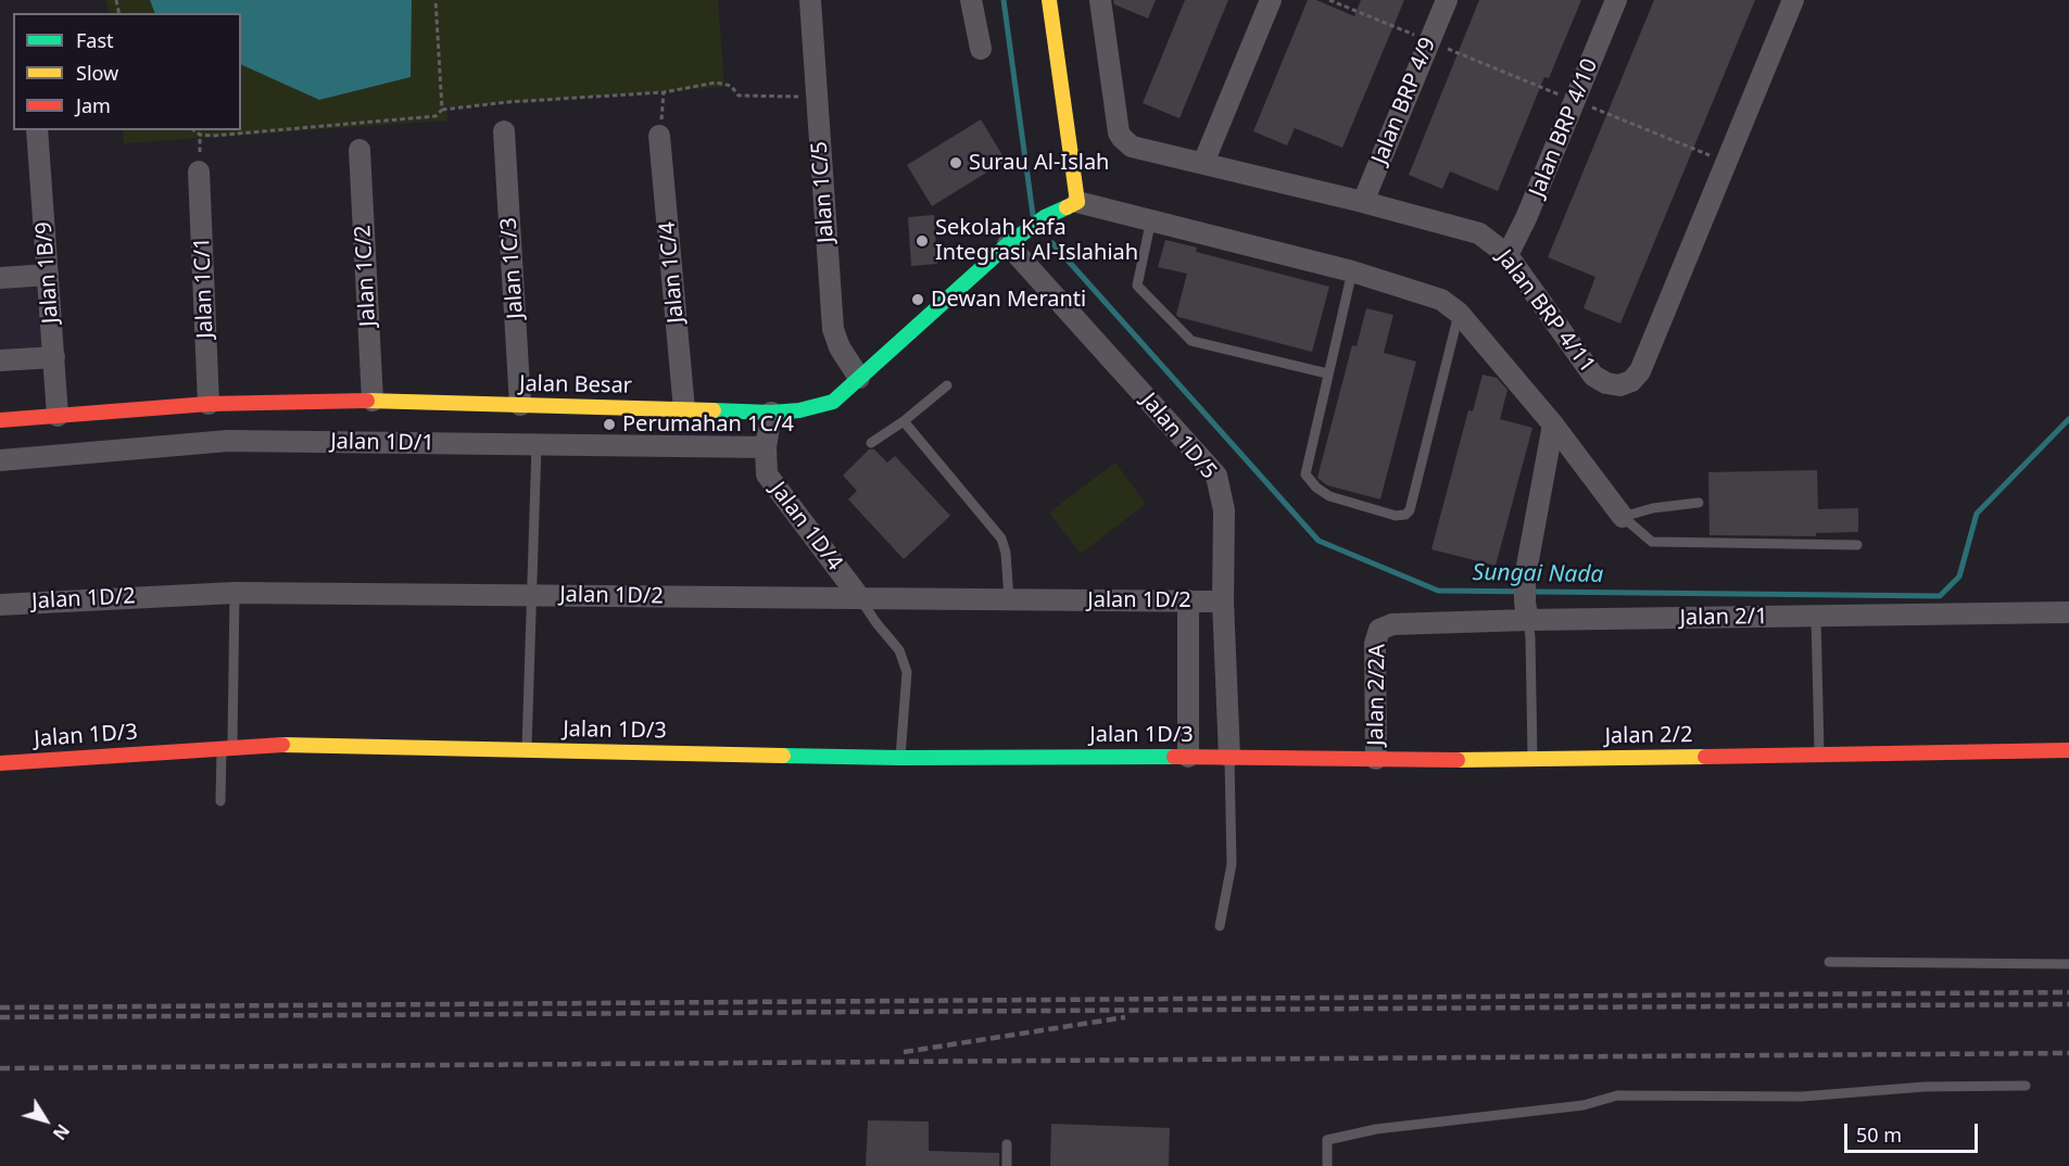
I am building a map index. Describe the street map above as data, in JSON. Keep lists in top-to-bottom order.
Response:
{
  "streets": {
    "street": [
      "Jalan BRP 4/9",
      "Jalan BRP 4/10",
      "Jalan 1C/5",
      "Jalan 1C/3",
      "Jalan 1B/9",
      "Jalan 1C/4",
      "Jalan 1C/2",
      "Jalan 1C/1",
      "Jalan BRP 4/11",
      "Jalan Besar",
      "Jalan 1D/5",
      "Jalan 1D/1",
      "Jalan 1D/4",
      "Jalan 1D/2",
      "Jalan 2/1",
      "Jalan 2/2A",
      "Jalan 1D/3",
      "Jalan 2/2"
    ]
  },
  "crossings": [
    ["Jalan BRP 4/9", "Jalan BRP 4/11"],
    ["Jalan BRP 4/10", "Jalan BRP 4/11"],
    ["Jalan 1C/5", "Jalan Besar"],
    ["Jalan 1C/3", "Jalan Besar"],
    ["Jalan 1B/9", "Jalan Besar"],
    ["Jalan 1C/4", "Jalan Besar"],
    ["Jalan 1C/2", "Jalan Besar"],
    ["Jalan 1C/1", "Jalan Besar"],
    ["Jalan Besar", "Jalan 1D/5"],
    ["Jalan Besar", "Jalan 1D/4"],
    ["Jalan 1D/5", "Jalan 1D/2"],
    ["Jalan 1D/5", "Jalan 1D/3"],
    ["Jalan 1D/5", "Jalan 2/2"],
    ["Jalan 1D/1", "Jalan 1D/4"],
    ["Jalan 1D/4", "Jalan 1D/2"],
    ["Jalan 2/1", "Jalan 2/2A"],
    ["Jalan 2/2A", "Jalan 2/2"],
    ["Jalan 1D/3", "Jalan 2/2"]
  ],
  "water": ["Sungai Nada"],
  "places": [
    "Surau Al-Islah",
    "Sekolah Kafa Integrasi Al-Islahiah",
    "Dewan Meranti",
    "Perumahan 1C/4"
  ],
  "legend": ["Fast", "Slow", "Jam"],
  "scale_bar": "50 m",
  "north": "bottom right"
}
